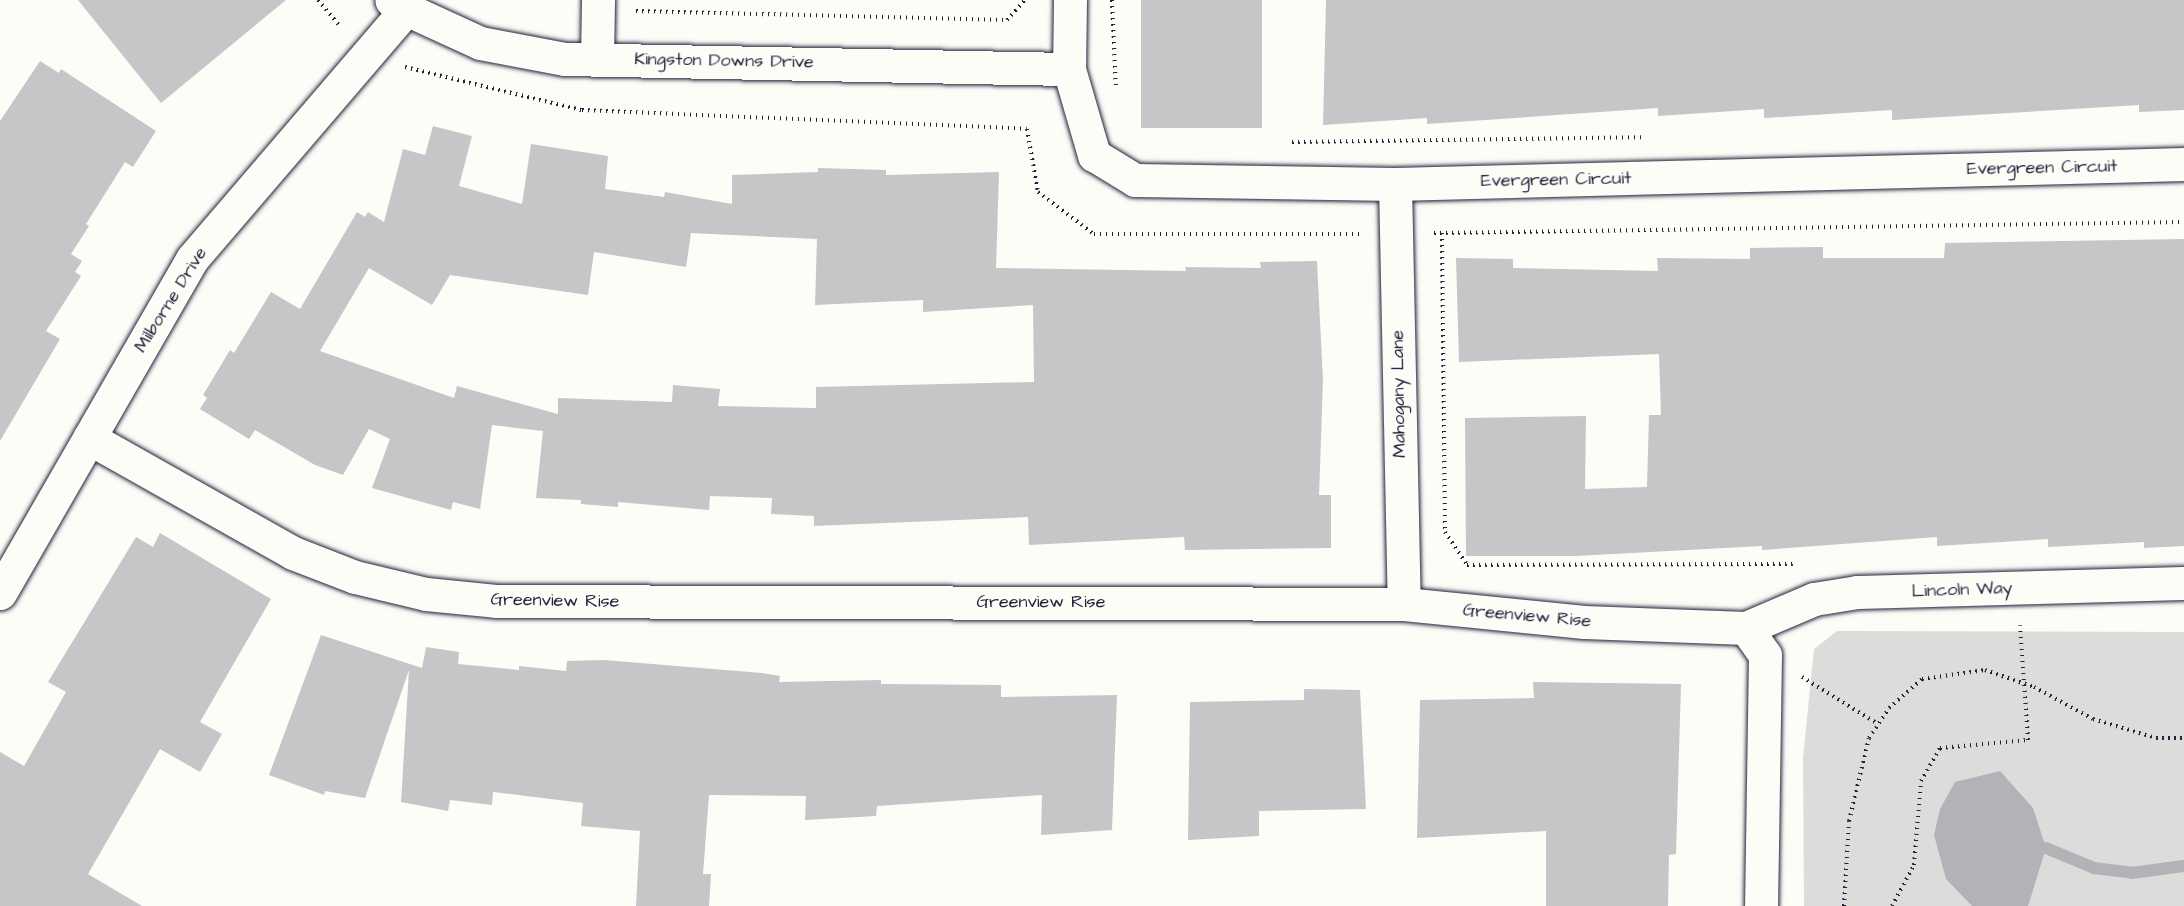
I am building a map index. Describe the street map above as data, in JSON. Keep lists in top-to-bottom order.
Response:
{
  "streets": {
    "street": [
      "Kingston Downs Drive",
      "Evergreen Circuit",
      "Milborne Drive",
      "Mahogany Lane",
      "Lincoln Way",
      "Greenview Rise"
    ]
  },
  "crossings": [
    ["Kingston Downs Drive", "Evergreen Circuit"],
    ["Kingston Downs Drive", "Milborne Drive"],
    ["Evergreen Circuit", "Mahogany Lane"],
    ["Milborne Drive", "Greenview Rise"],
    ["Mahogany Lane", "Greenview Rise"],
    ["Lincoln Way", "Greenview Rise"]
  ]
}
